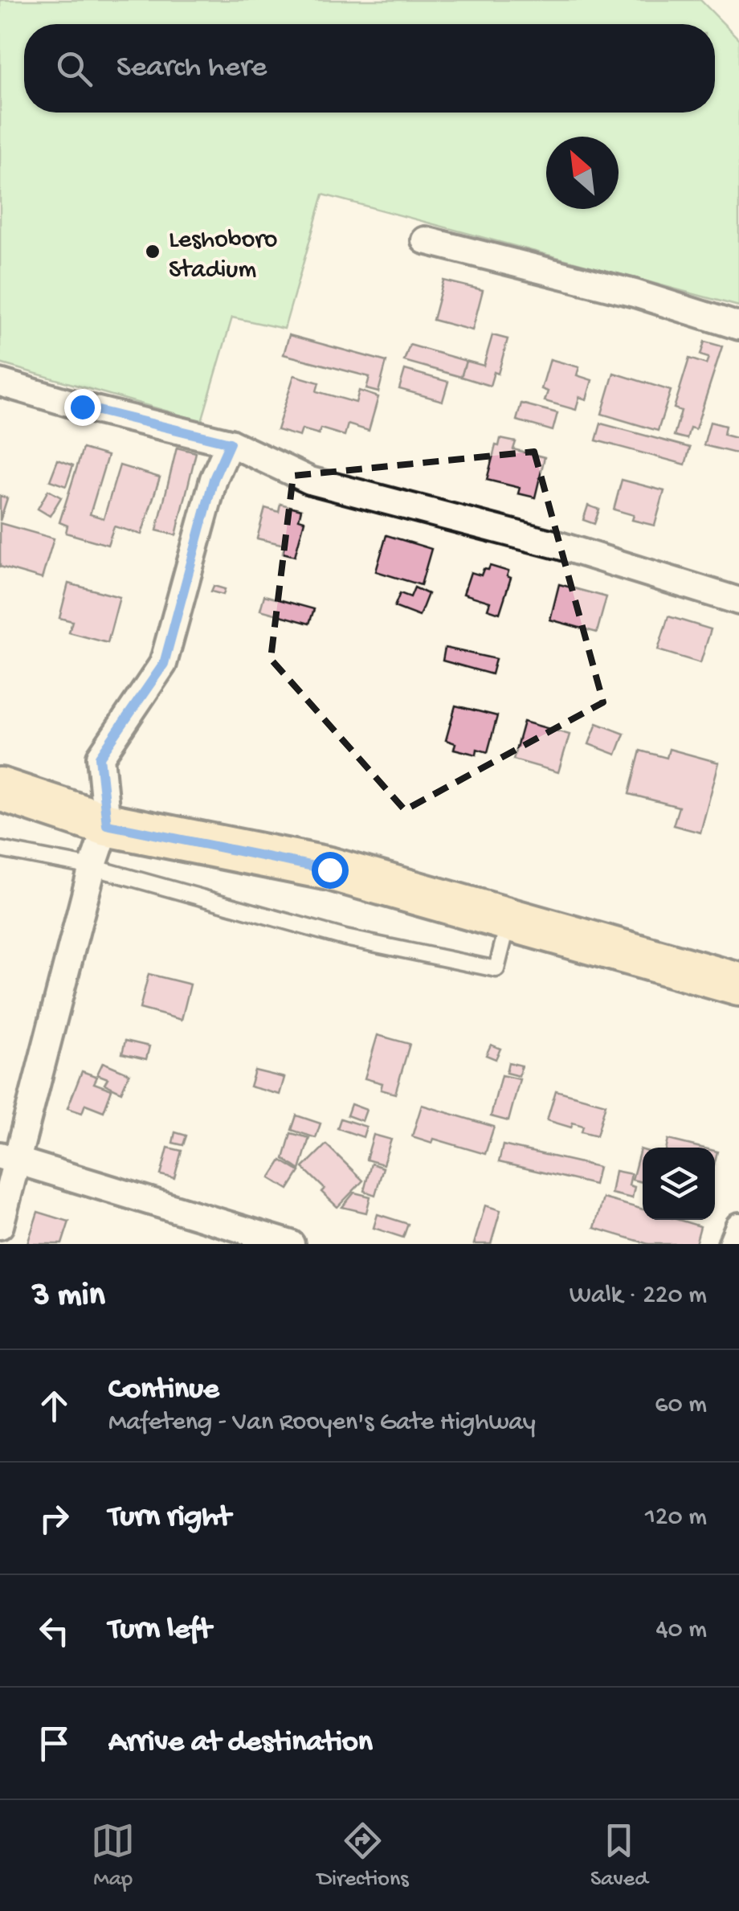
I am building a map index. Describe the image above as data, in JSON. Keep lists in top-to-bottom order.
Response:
{
  "places": ["Leshoboro Stadium"],
  "north": "top left",
  "page": {
    "search": "Search here",
    "heading": ["3 min", "Walk · 220 m"],
    "list": [
      ["Continue", "Mafeteng - Van Rooyen's Gate Highway", "60 m"],
      ["Turn right", "120 m"],
      ["Turn left", "40 m"],
      "Arrive at destination"
    ],
    "nav": ["Map", "Directions", "Saved"]
  }
}
